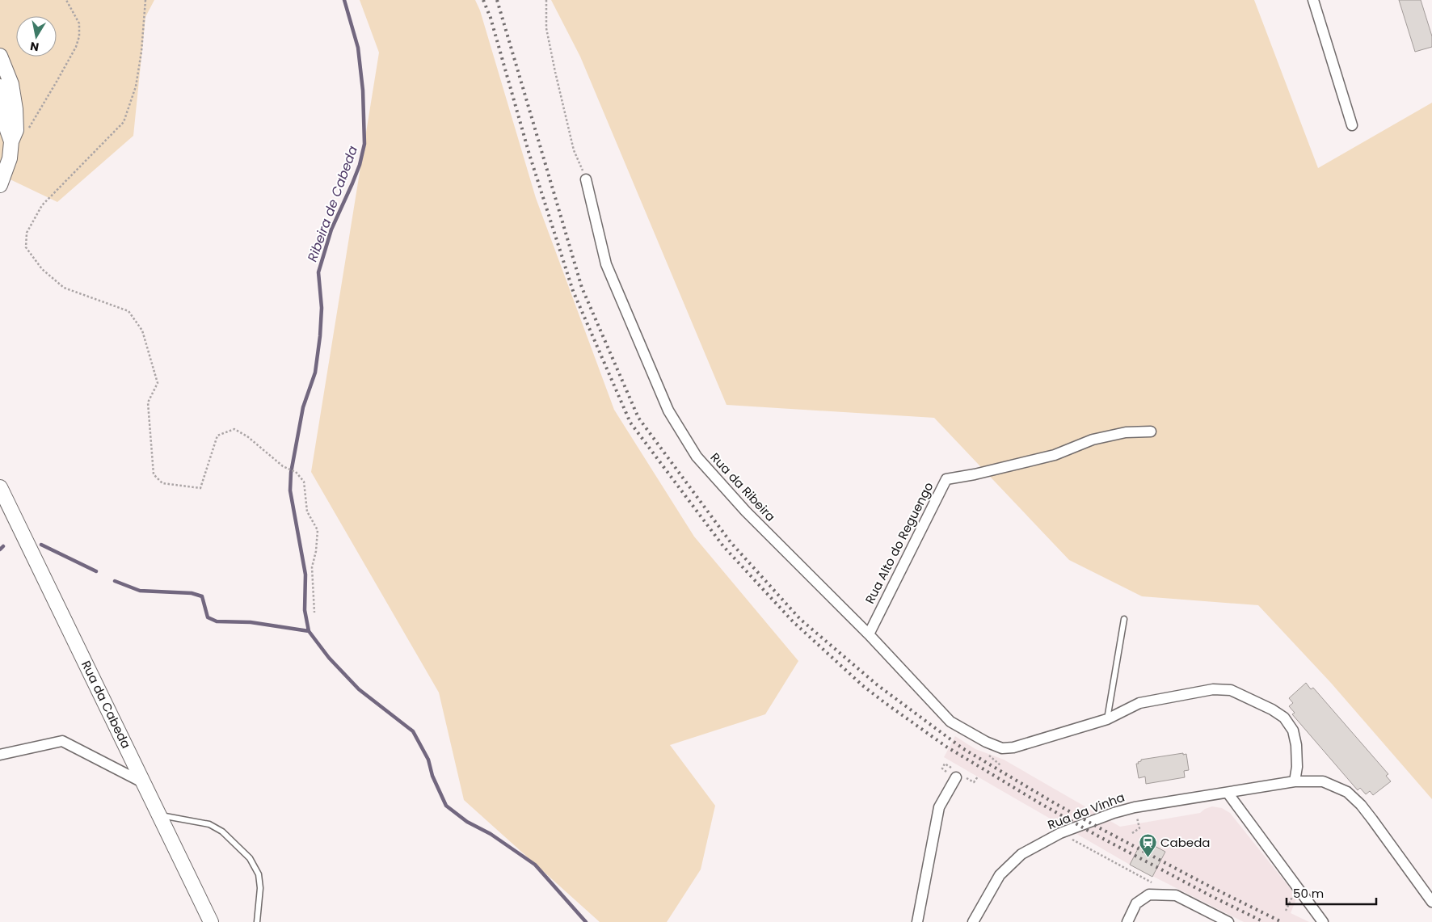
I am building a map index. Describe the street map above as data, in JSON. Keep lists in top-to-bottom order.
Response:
{
  "streets": {
    "main road": ["Rua da Cabeda"],
    "street": ["Rua da Ribeira", "Rua Alto do Reguengo", "Rua da Vinha"]
  },
  "crossings": [
    ["Rua da Ribeira", "Rua Alto do Reguengo"],
    ["Rua da Ribeira", "Rua da Vinha"]
  ],
  "water": ["Ribeira de Cabeda"],
  "places": {
    "station": ["Cabeda"]
  },
  "scale_bar": "50 m",
  "north": "bottom"
}
